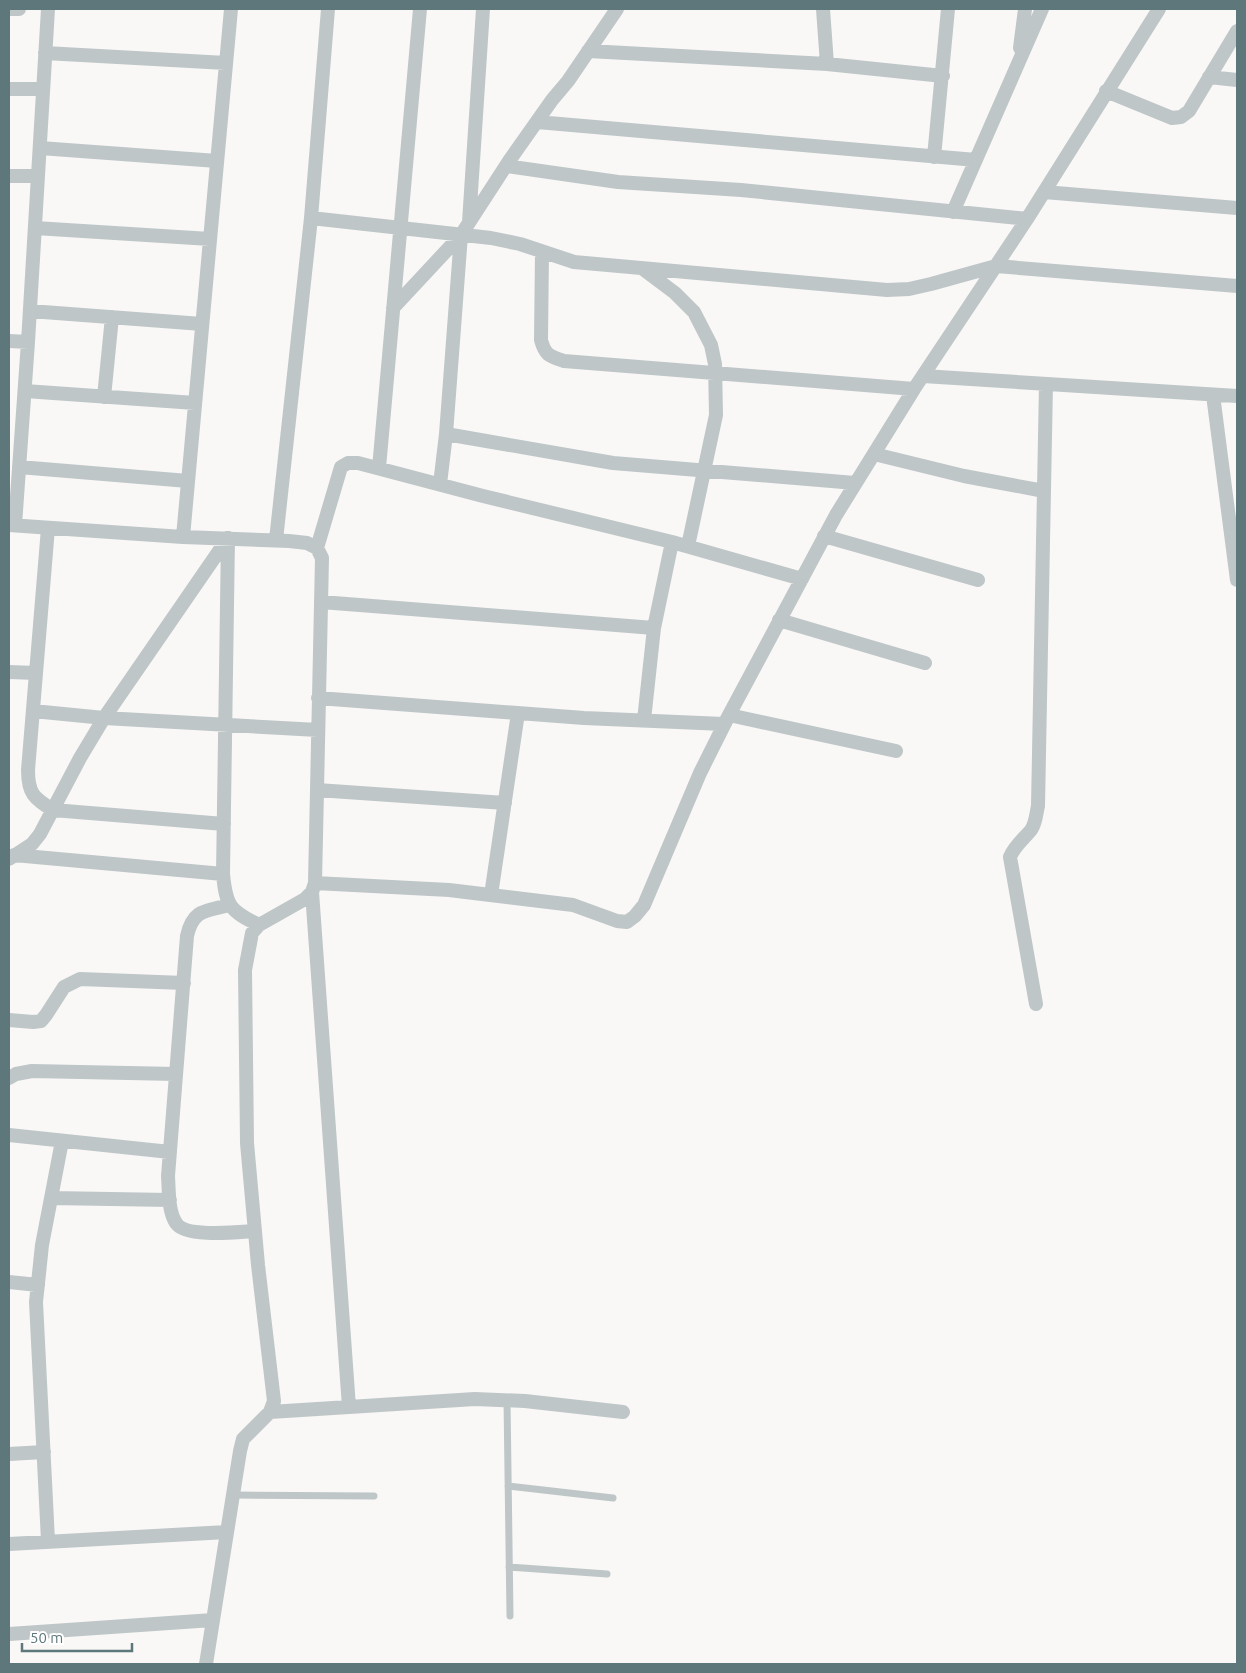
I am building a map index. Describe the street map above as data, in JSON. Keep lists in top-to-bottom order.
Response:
{
  "scale_bar": "50 m"
}
